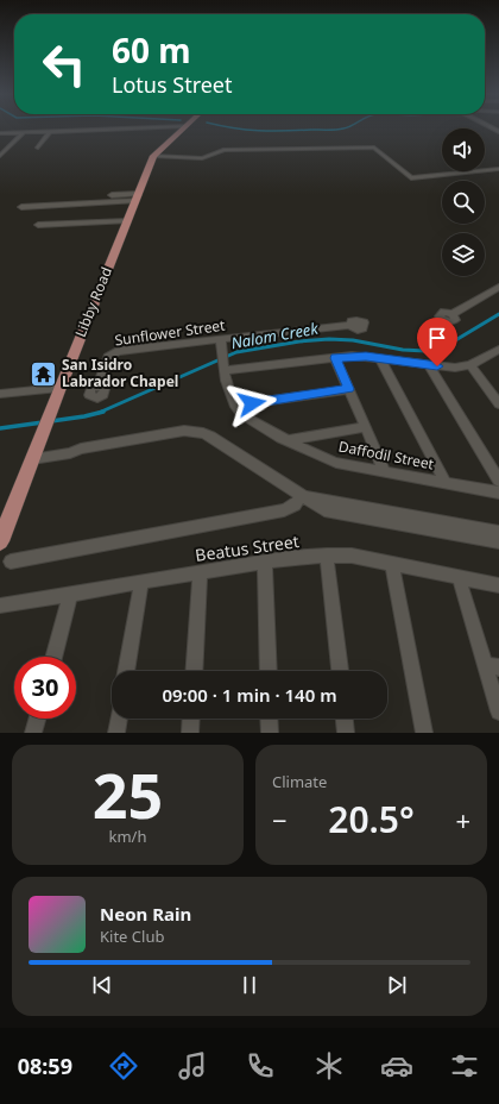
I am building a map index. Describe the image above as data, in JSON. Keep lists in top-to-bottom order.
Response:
{
  "streets": {
    "main road": ["Libby Road"],
    "street": ["Sunflower Street", "Daffodil Street", "Beatus Street"]
  },
  "water": ["Nalom Creek"],
  "places": {
    "temple": ["San Isidro Labrador Chapel"]
  },
  "page": {
    "turn": ["60 m", "Lotus Street"],
    "limit": "30",
    "trip": "09:00 · 1 min · 140 m",
    "tile": [
      ["25", "km/h"],
      "Climate"
    ],
    "heat": ["−", "20.5°", "+"],
    "song": ["Neon Rain", "Kite Club"],
    "tabs": "08:59"
  }
}
